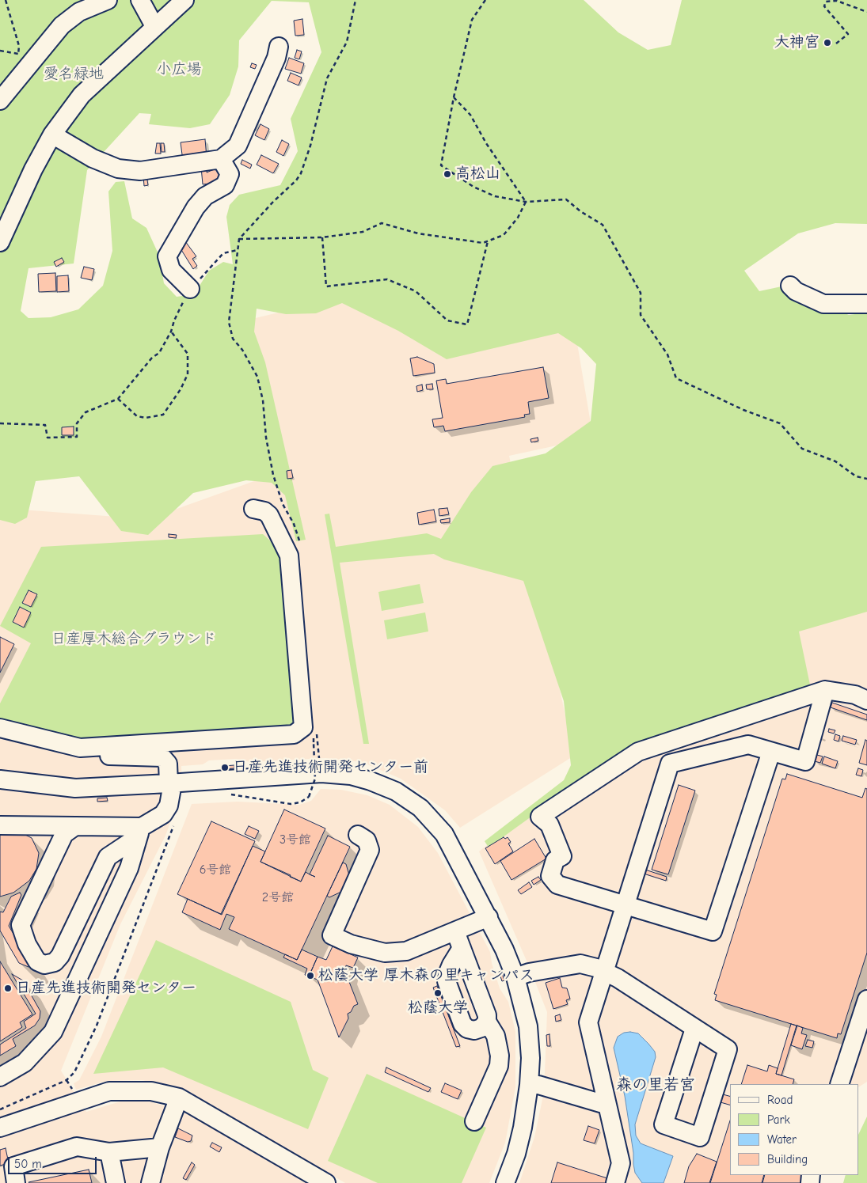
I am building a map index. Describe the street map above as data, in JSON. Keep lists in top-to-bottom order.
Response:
{
  "districts": ["森の里若宮"],
  "parks": ["小広場", "愛名緑地", "日産厚木総合グラウンド"],
  "places": [
    "大神宮",
    "高松山",
    "日産先進技術開発センター前",
    "松蔭大学 厚木森の里キャンパス",
    "日産先進技術開発センター",
    "松蔭大学"
  ],
  "house_numbers": ["3号館", "6号館", "2号館"],
  "legend": [
    "Road",
    "Park",
    "Water",
    "Building"
  ],
  "scale_bar": "50 m"
}
